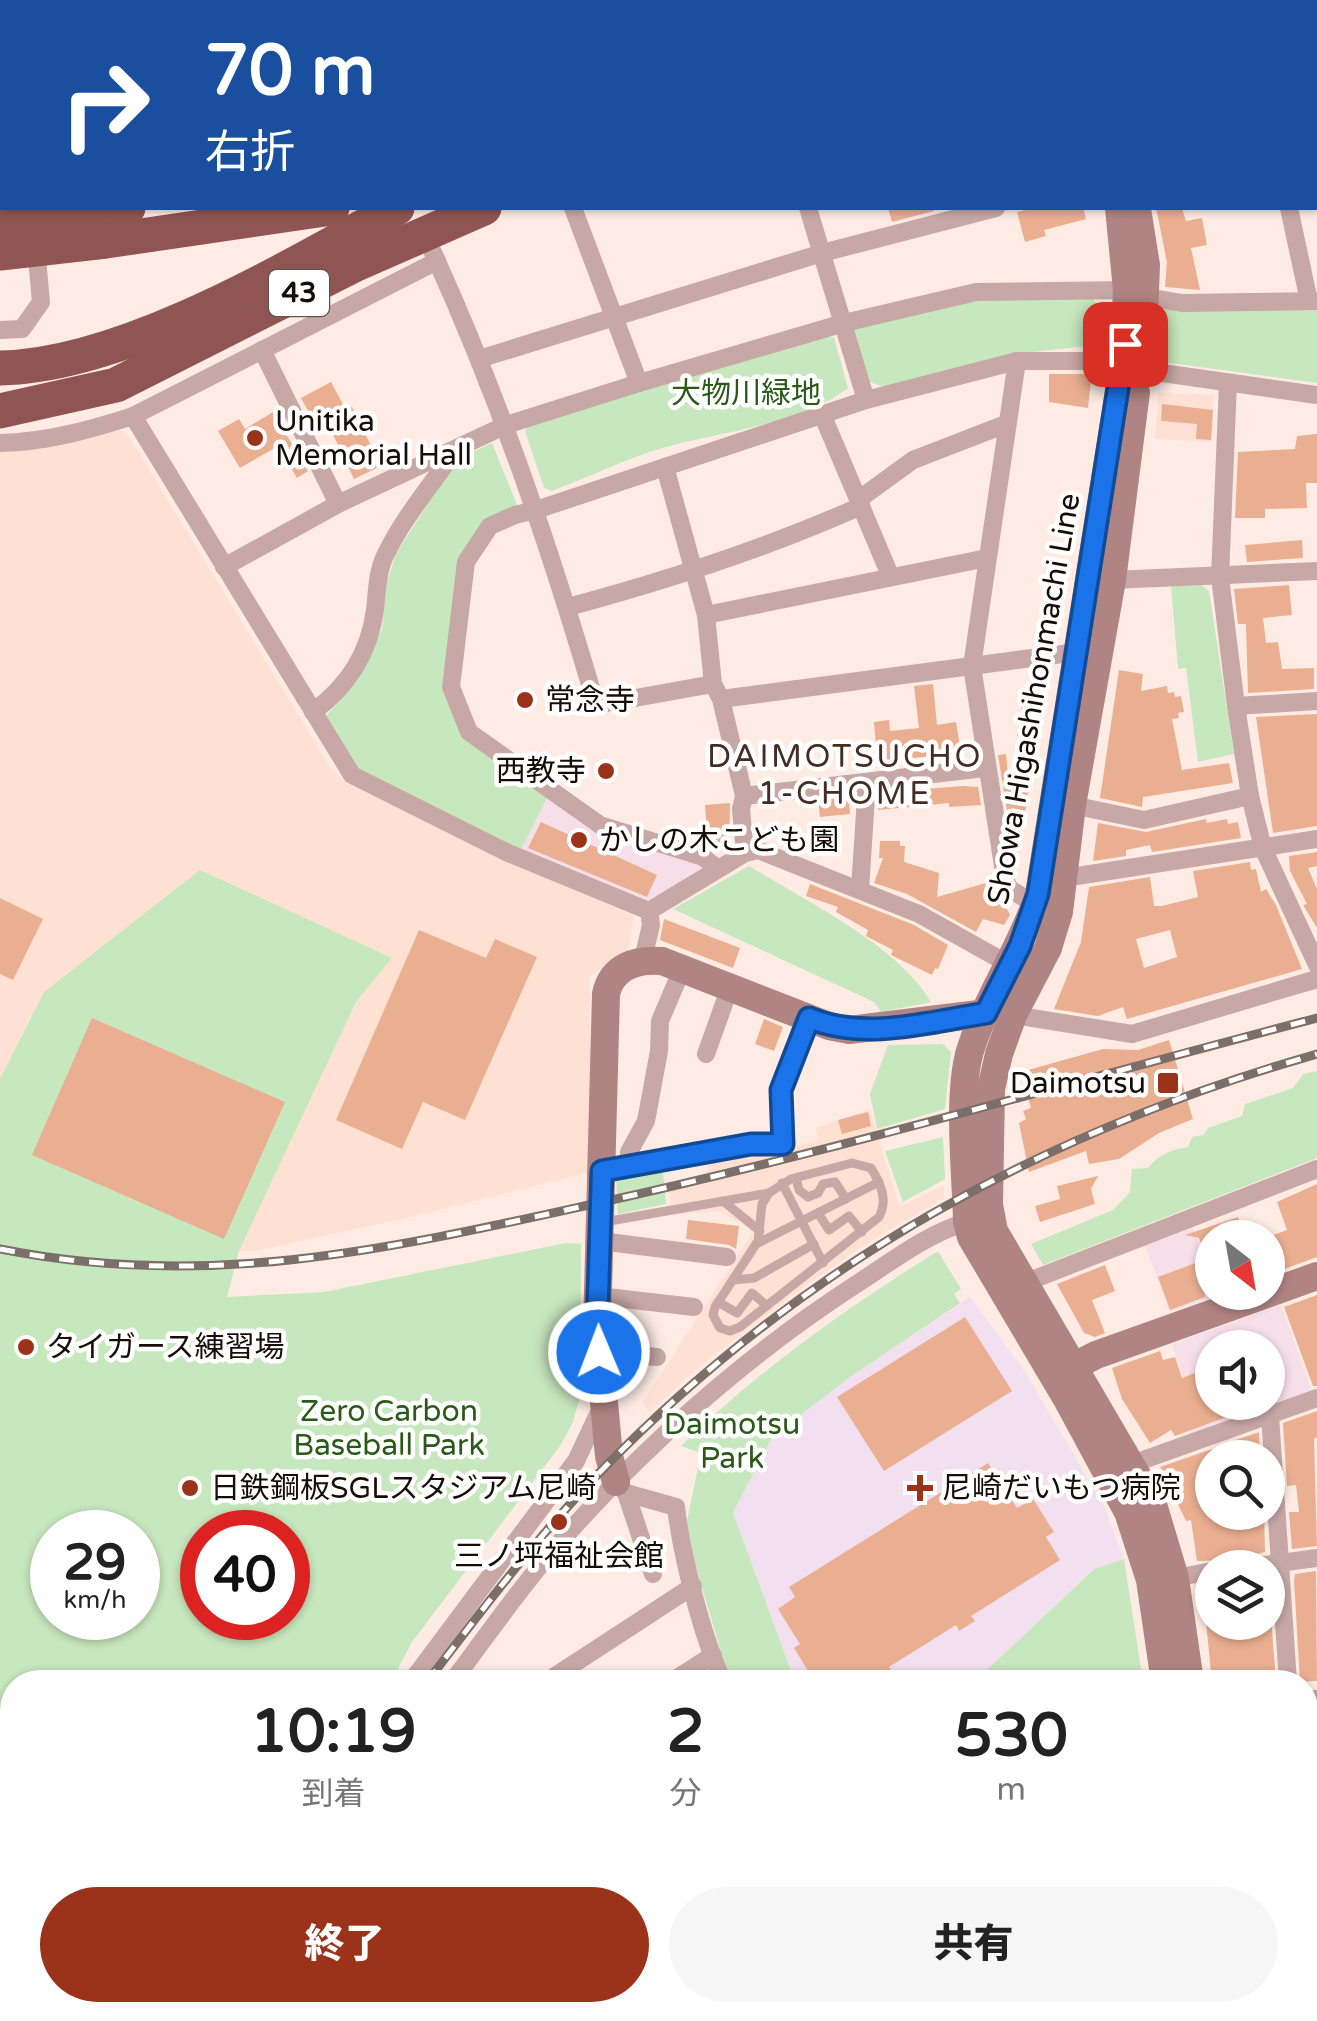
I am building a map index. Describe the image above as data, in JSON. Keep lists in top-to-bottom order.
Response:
{
  "streets": {
    "highway": ["43"],
    "main road": ["Showa Higashihonmachi Line"]
  },
  "districts": ["DAIMOTSUCHO 1-CHOME"],
  "parks": ["大物川緑地", "Zero Carbon Baseball Park", "Daimotsu Park"],
  "places": {
    "other": [
      "Unitika Memorial Hall",
      "常念寺",
      "西教寺",
      "かしの木こども園",
      "タイガース練習場",
      "日鉄鋼板SGLスタジアム尼崎",
      "三ノ坪福祉会館"
    ],
    "transit": ["Daimotsu"],
    "health": ["尼崎だいもつ病院"]
  },
  "north": "bottom right",
  "page": {
    "turn": ["70 m", "右折"],
    "speed": "29 km/h",
    "limit": "40",
    "eta": [
      "10:19",
      "到着",
      "2",
      "分",
      "530",
      "m"
    ],
    "buttons": ["終了", "共有"]
  }
}
